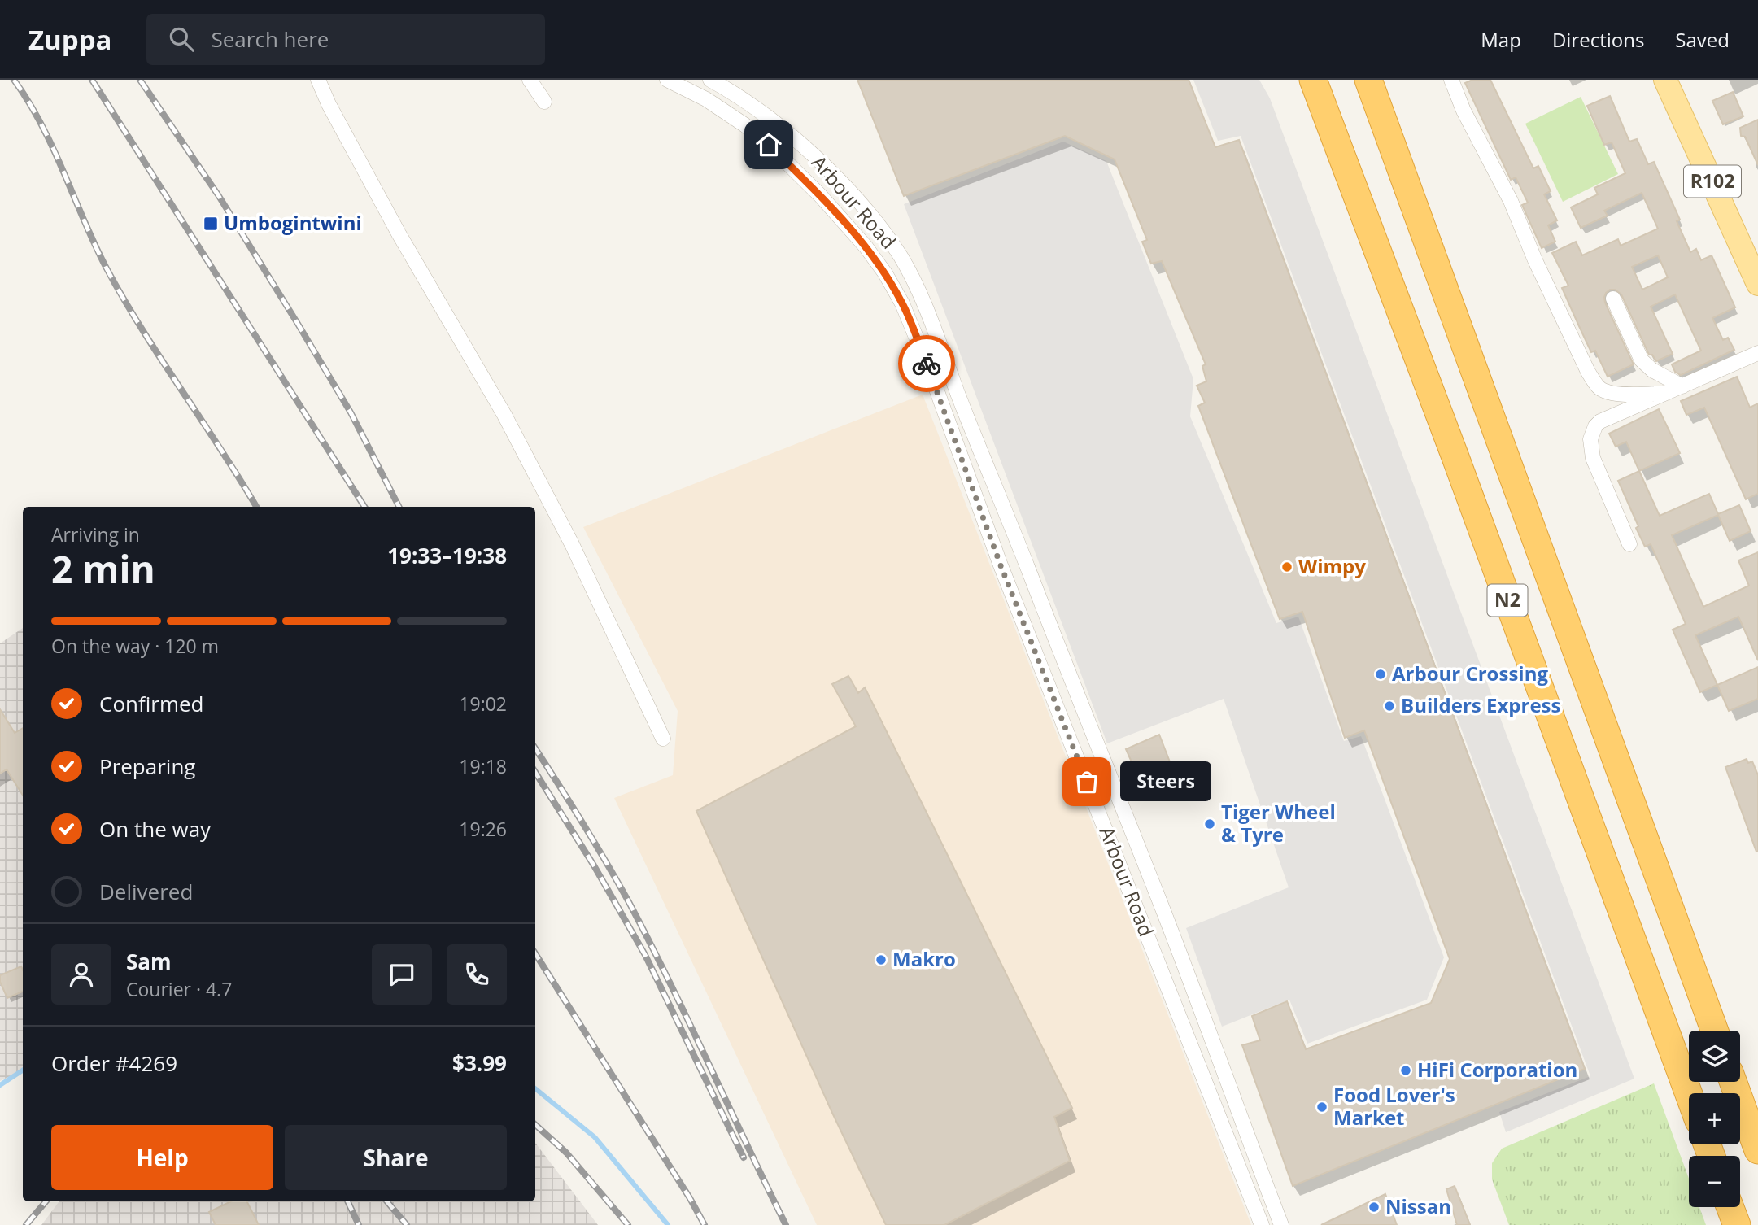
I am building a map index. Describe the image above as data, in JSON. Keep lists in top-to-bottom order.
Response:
{
  "streets": {
    "highway": ["N2"],
    "main road": ["R102"],
    "street": ["Arbour Road"]
  },
  "places": {
    "transit": ["Umbogintwini"],
    "other": [
      "Wimpy",
      "Arbour Crossing",
      "Builders Express",
      "Steers",
      "Tiger Wheel & Tyre",
      "Makro",
      "HiFi Corporation",
      "Food Lover's Market",
      "Nissan"
    ]
  },
  "page": {
    "header": "Zuppa",
    "search": "Search here",
    "nav": ["Map", "Directions", "Saved"],
    "heading": ["2 min", "Arriving in", "19:33–19:38"],
    "panel": [
      "Sam",
      "Courier · 4.7",
      "Order #4269",
      "$3.99"
    ],
    "bar": "On the way · 120 m",
    "list": [
      ["Confirmed", "19:02"],
      ["Preparing", "19:18"],
      ["On the way", "19:26"],
      "Delivered"
    ],
    "bubble": "Steers",
    "map_buttons": ["+", "−"],
    "buttons": ["Help", "Share"]
  }
}
